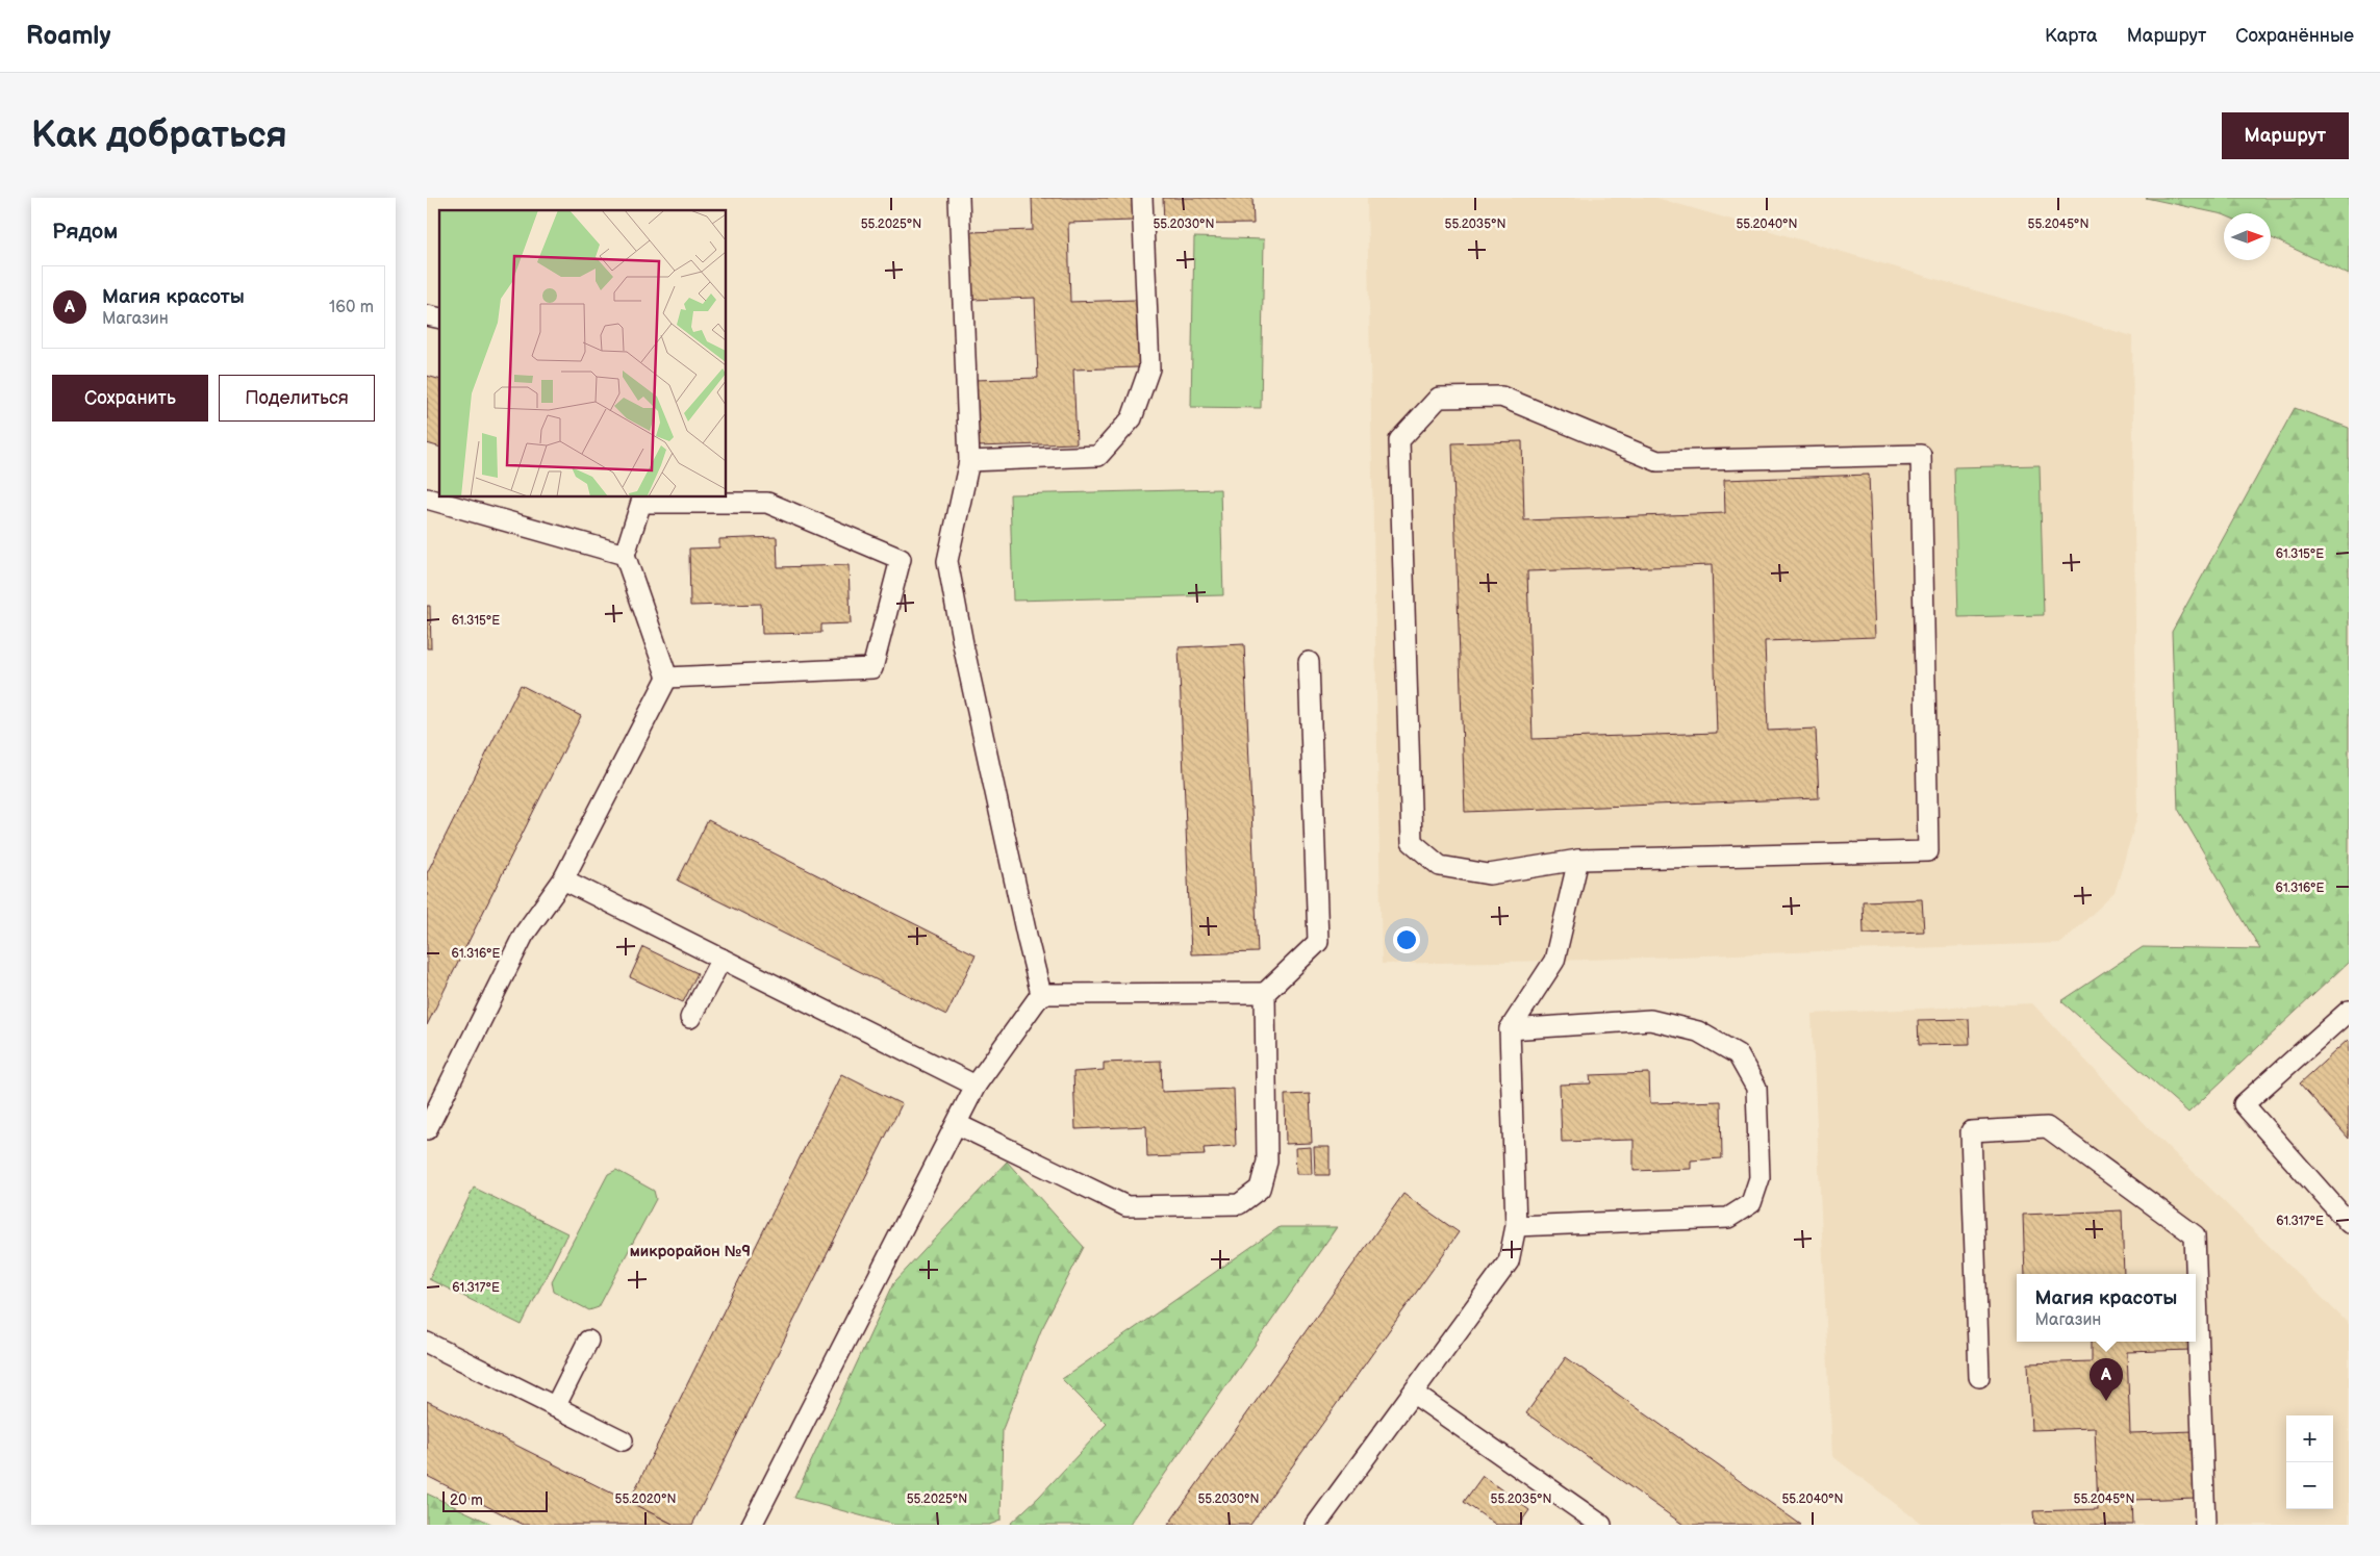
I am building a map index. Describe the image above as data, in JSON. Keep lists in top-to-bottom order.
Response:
{
  "districts": ["микрорайон №9"],
  "scale_bar": "20 m",
  "north": "right",
  "page": {
    "header": "Roamly",
    "nav": ["Карта", "Маршрут", "Сохранённые"],
    "buttons": [
      "Маршрут",
      ["Сохранить", "Поделиться"]
    ],
    "title": "Как добраться",
    "heading": "Рядом",
    "list": [
      {
        "mark": "A",
        "name": "Магия красоты",
        "note": "Магазин",
        "value": "160 m"
      }
    ],
    "popup": ["Магия красоты", "Магазин"],
    "pins": "A",
    "map_buttons": ["+", "−"],
    "scale": "20 m"
  },
  "coordinates": [
    "55.2025°N",
    "55.2030°N",
    "55.2035°N",
    "55.2040°N",
    "55.2045°N",
    "61.315°E",
    "61.316°E",
    "61.317°E",
    "55.2020°N"
  ]
}
